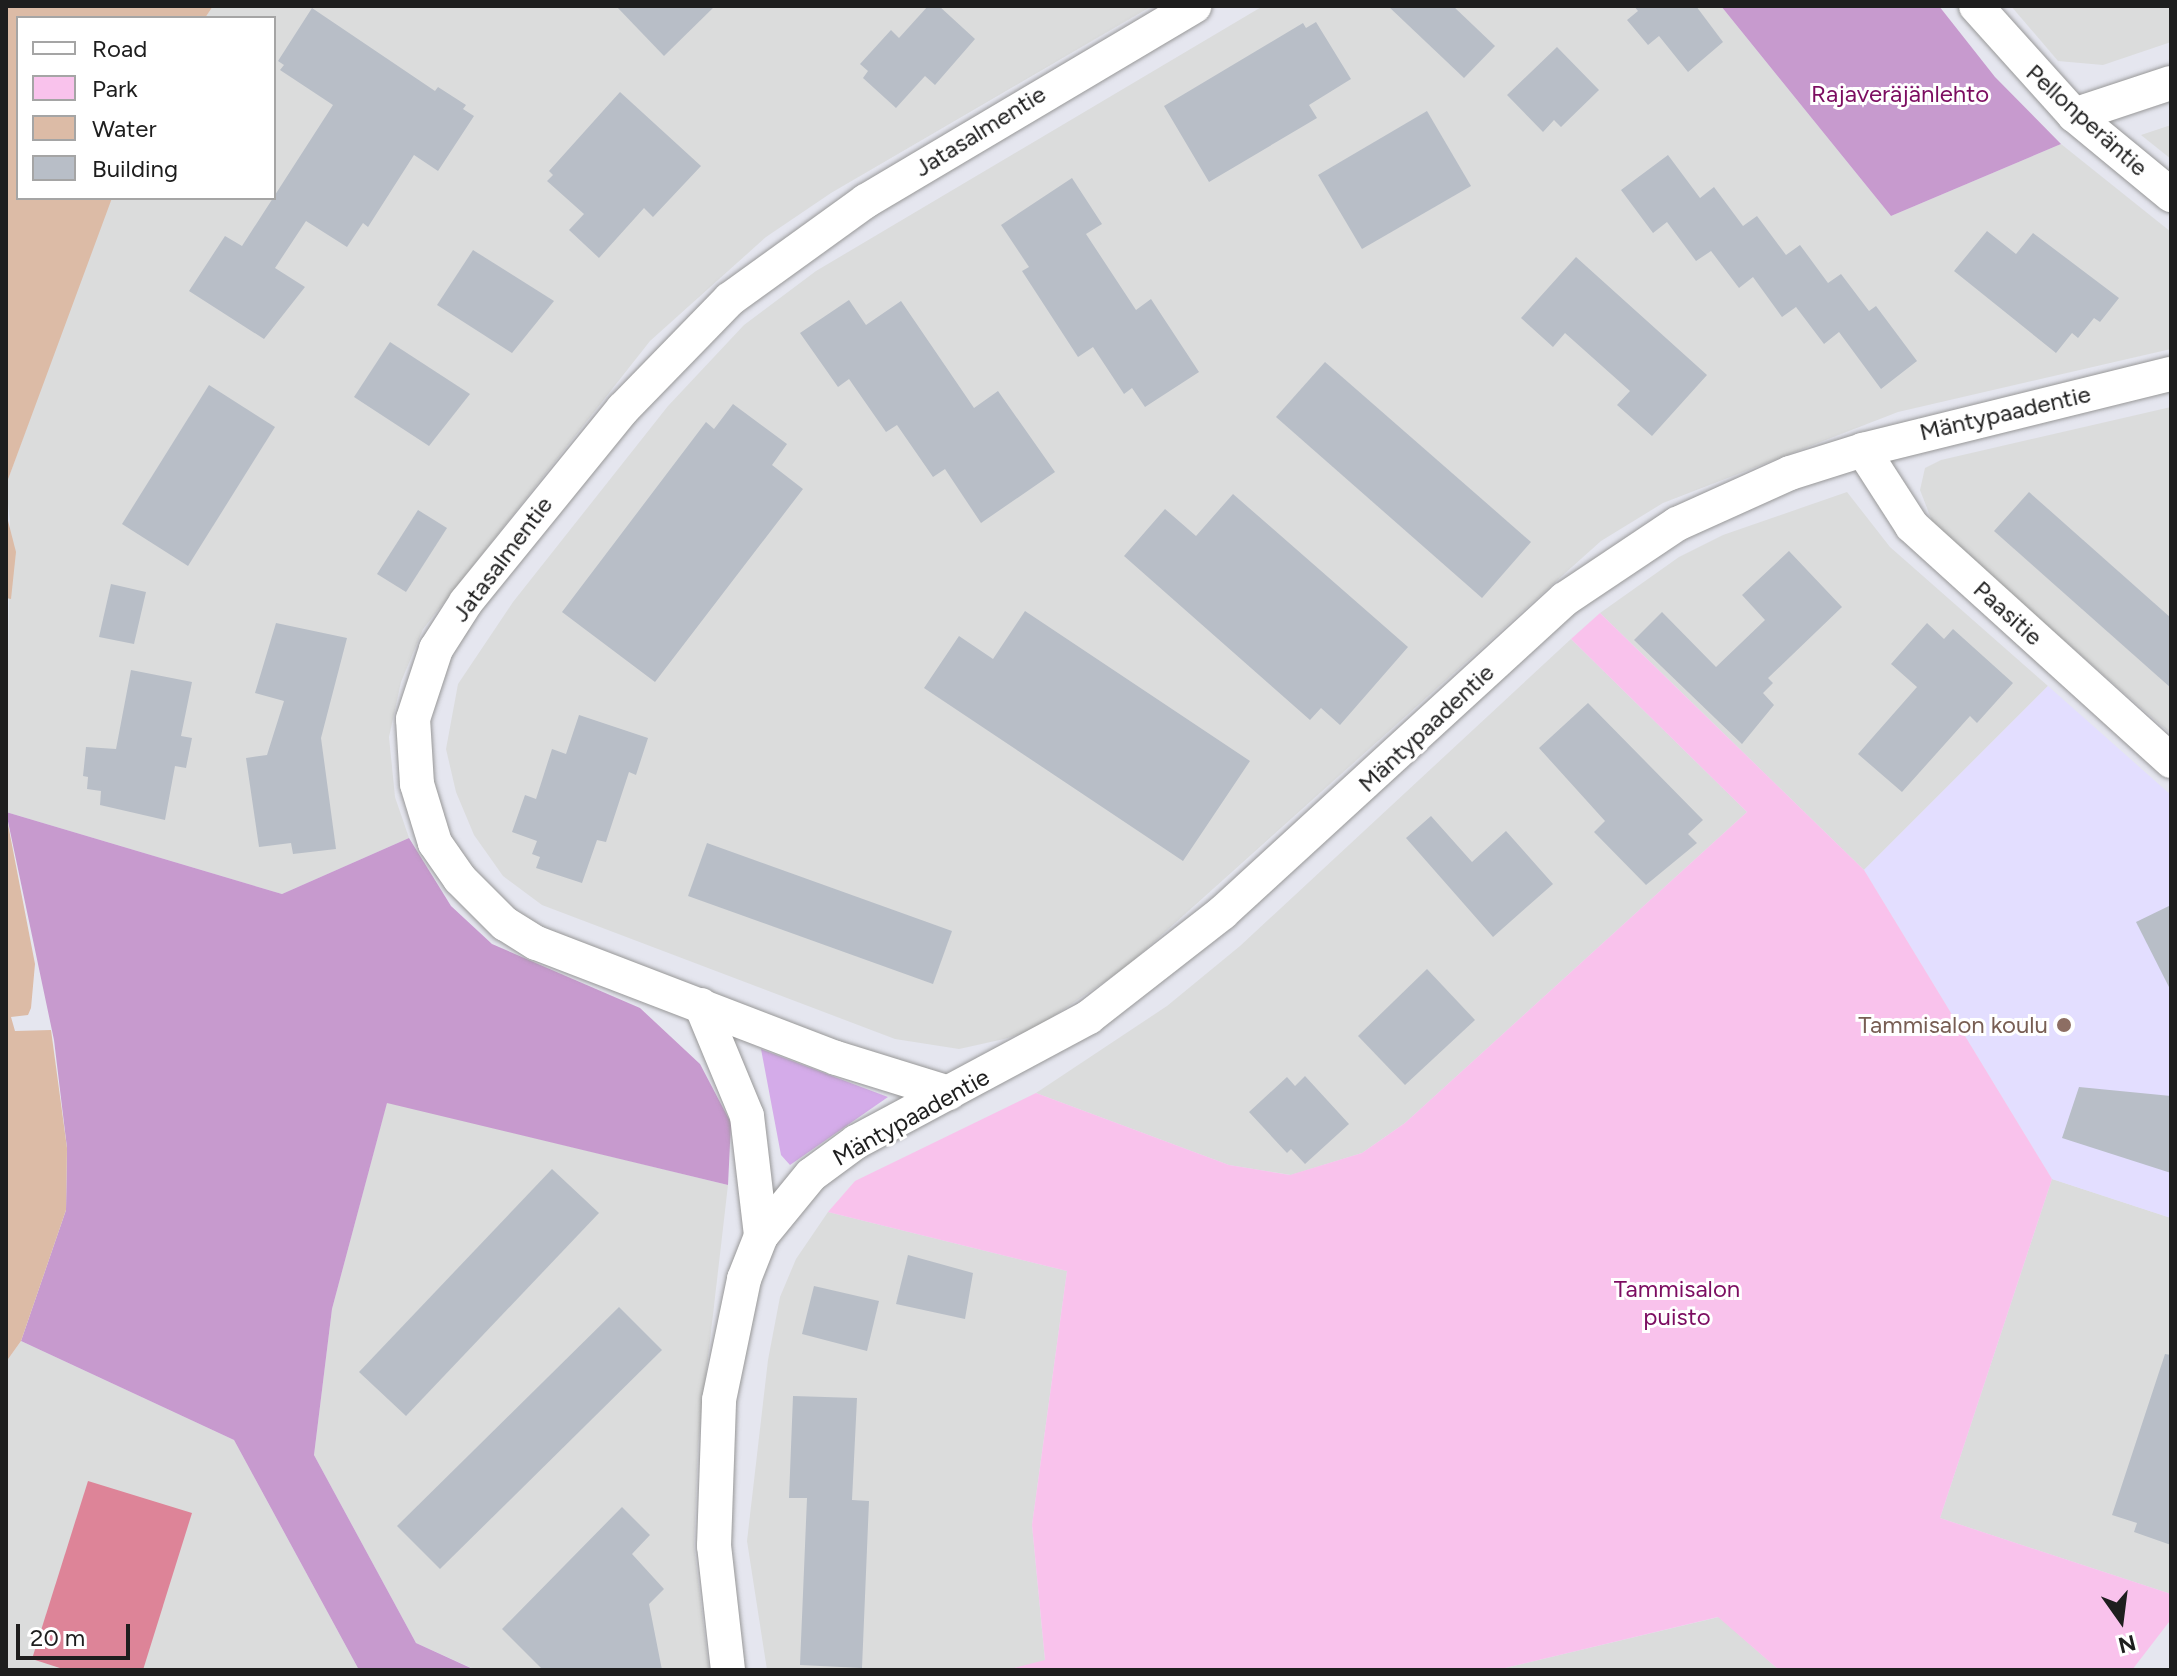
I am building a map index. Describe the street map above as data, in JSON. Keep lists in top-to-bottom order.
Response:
{
  "streets": {
    "street": [
      "Pellonperäntie",
      "Jatasalmentie",
      "Mäntypaadentie",
      "Paasitie"
    ]
  },
  "crossings": [
    ["Jatasalmentie", "Mäntypaadentie"],
    ["Mäntypaadentie", "Paasitie"]
  ],
  "parks": ["Rajaveräjänlehto", "Tammisalon puisto"],
  "places": ["Tammisalon koulu"],
  "legend": [
    "Road",
    "Park",
    "Water",
    "Building"
  ],
  "scale_bar": "20 m",
  "north": "bottom"
}
